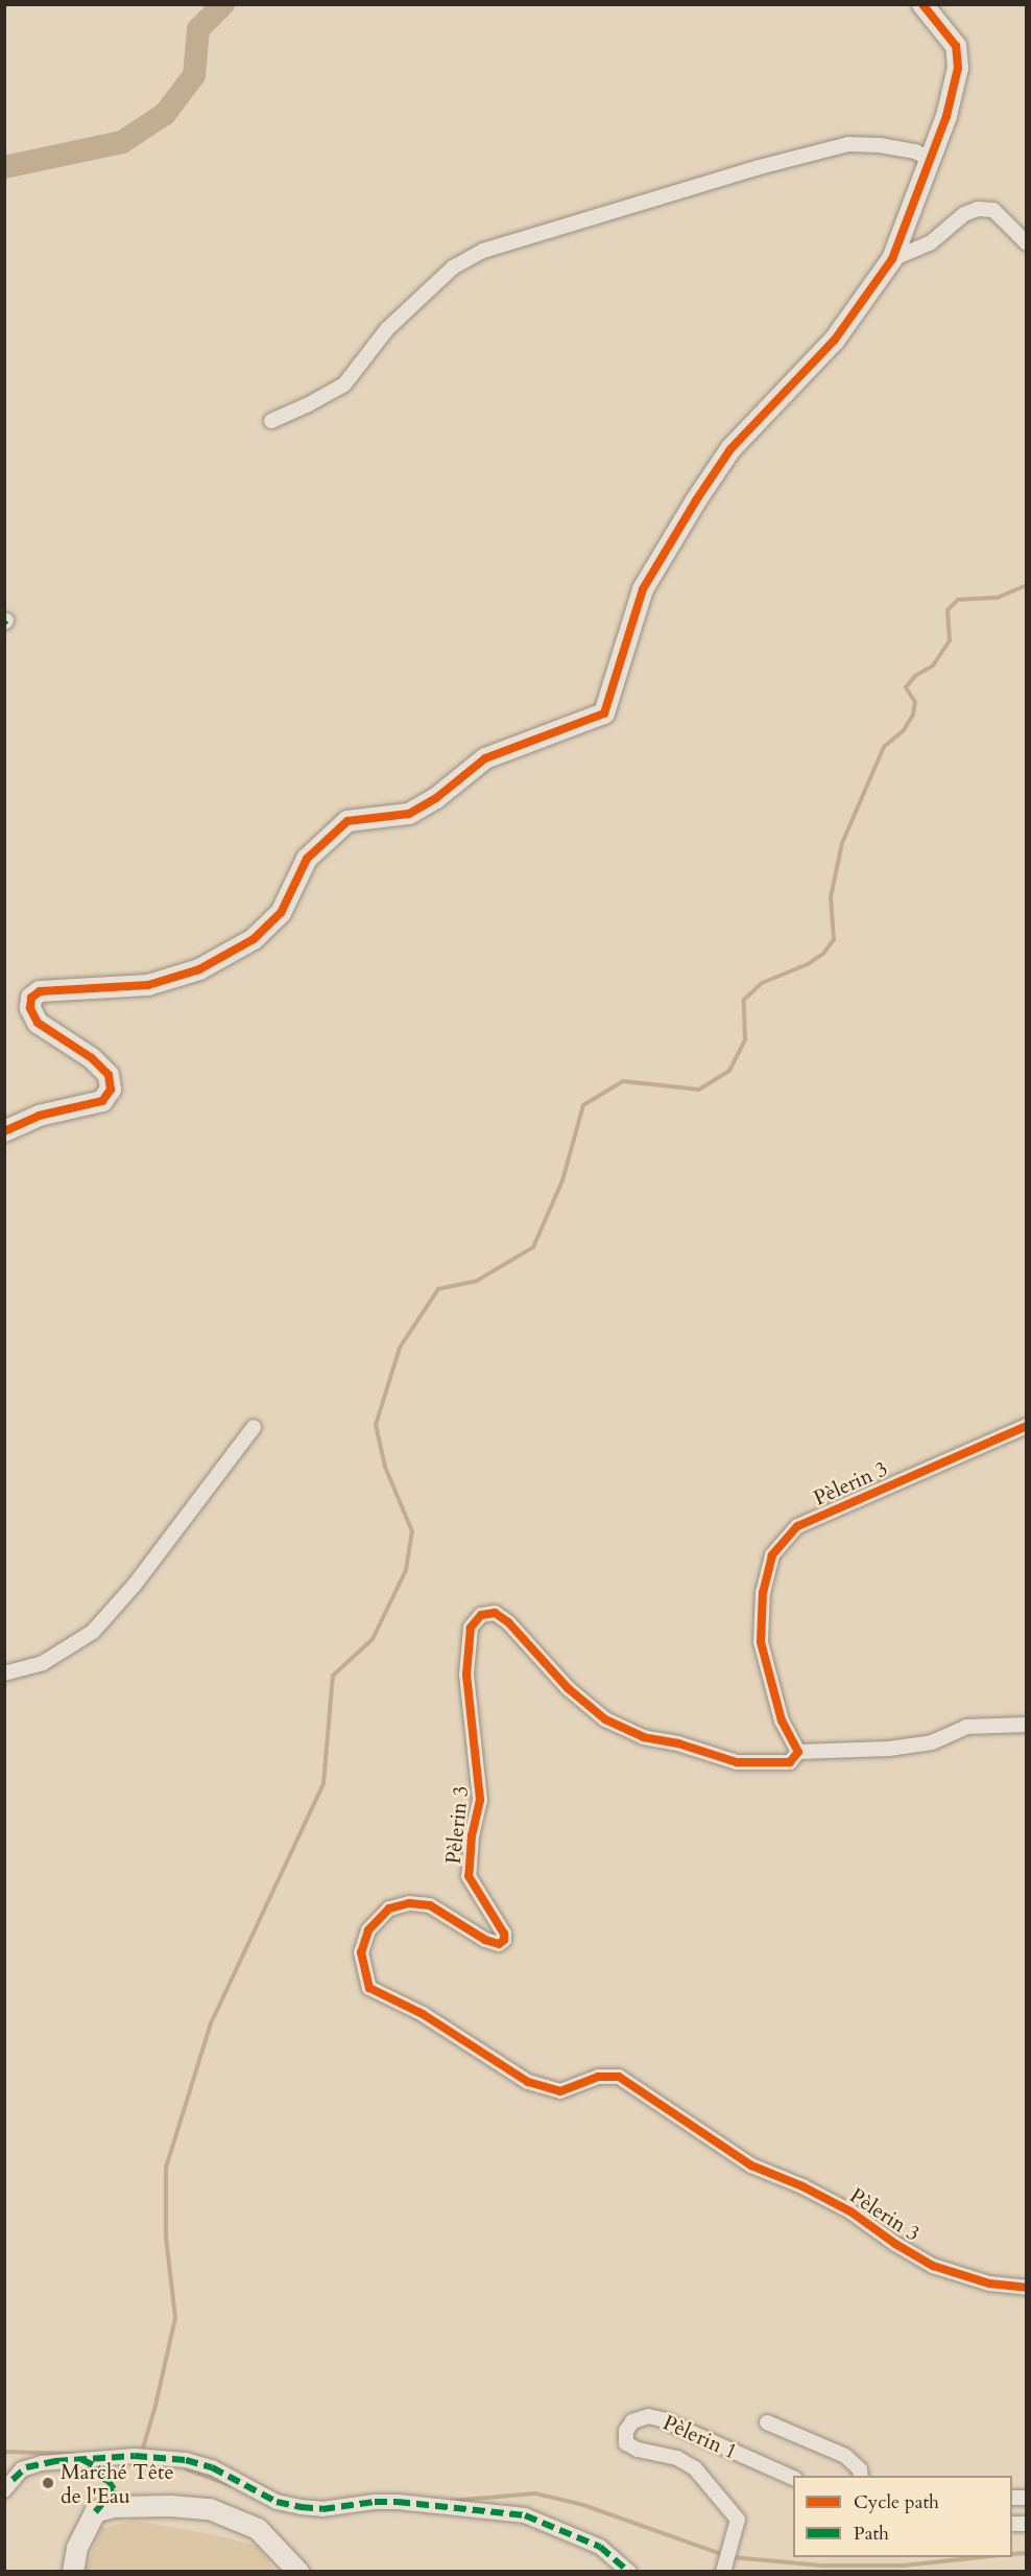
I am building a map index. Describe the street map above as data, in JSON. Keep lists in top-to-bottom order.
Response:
{
  "streets": {
    "street": ["Pèlerin 3", "Pèlerin 1"]
  },
  "places": ["Marché Tête de l'Eau"],
  "legend": ["Cycle path", "Path"]
}
